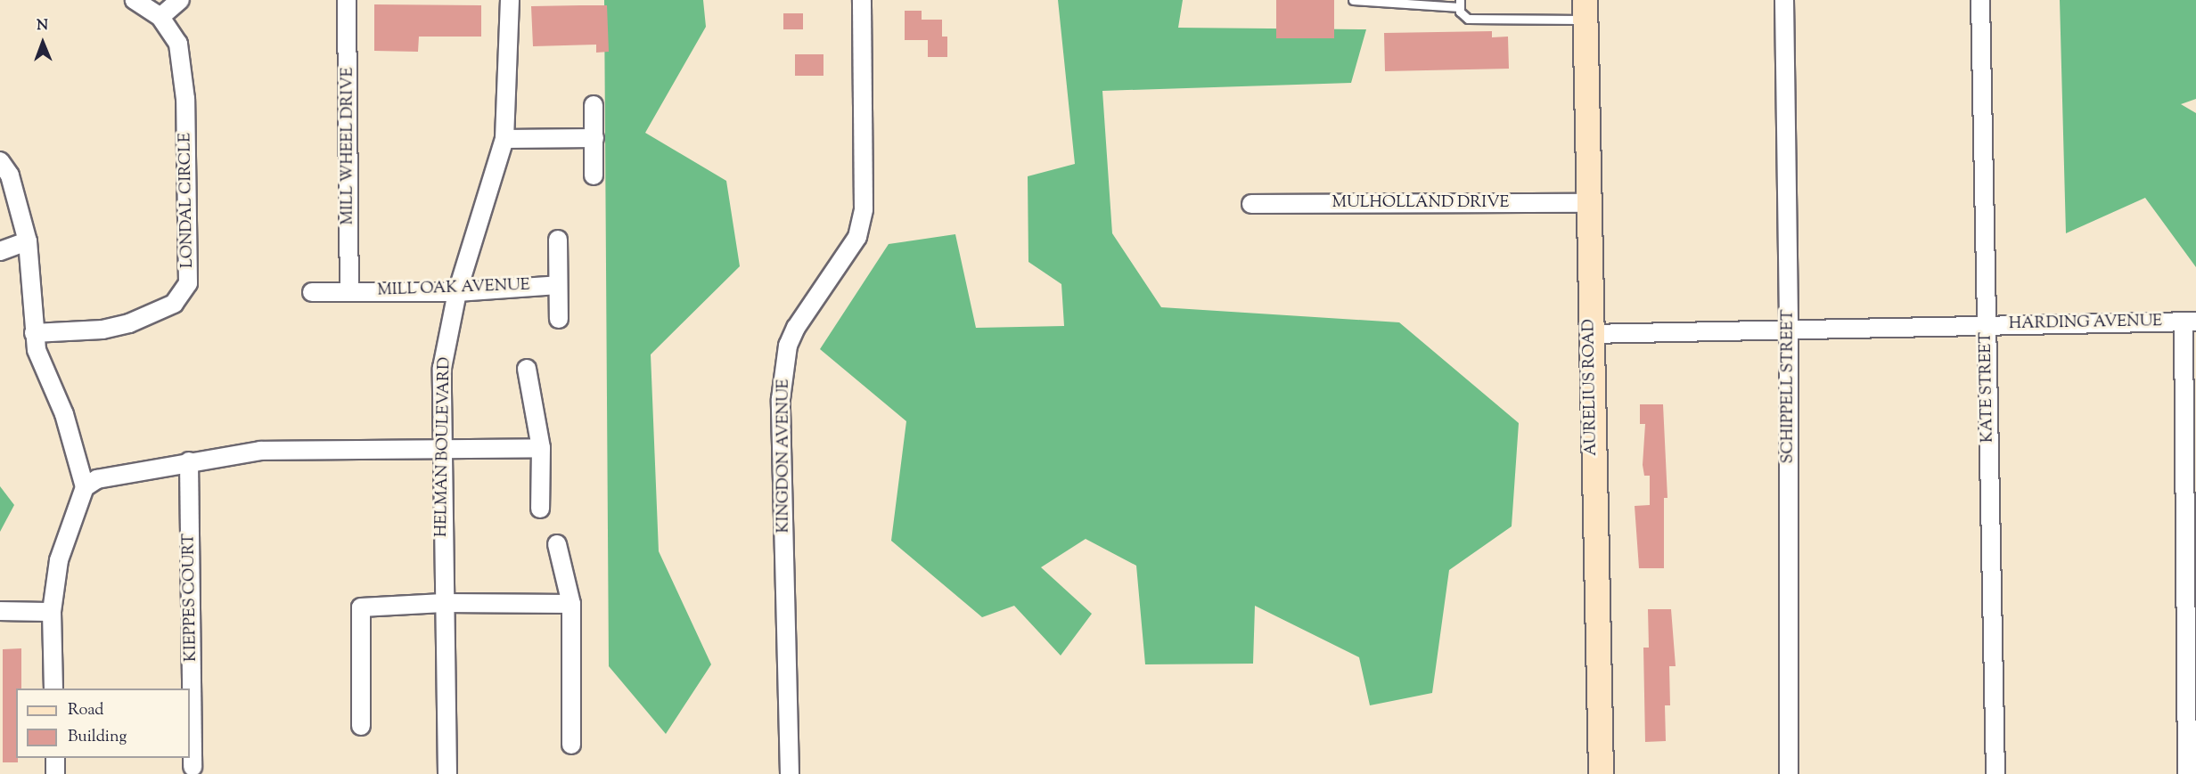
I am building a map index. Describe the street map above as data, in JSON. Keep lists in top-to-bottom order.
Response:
{
  "streets": {
    "street": [
      "MILL WHEEL DRIVE",
      "LONDAL CIRCLE",
      "MULHOLLAND DRIVE",
      "MILL OAK AVENUE",
      "HARDING AVENUE",
      "SCHIPPELL STREET",
      "AURELIUS ROAD",
      "KATE STREET",
      "HELMAN BOULEVARD",
      "KINGDON AVENUE",
      "KIEPPES COURT"
    ]
  },
  "crossings": [
    ["MILL WHEEL DRIVE", "MILL OAK AVENUE"],
    ["MULHOLLAND DRIVE", "AURELIUS ROAD"],
    ["MILL OAK AVENUE", "HELMAN BOULEVARD"],
    ["HARDING AVENUE", "SCHIPPELL STREET"],
    ["HARDING AVENUE", "AURELIUS ROAD"],
    ["HARDING AVENUE", "KATE STREET"]
  ],
  "legend": ["Road", "Building"],
  "north": "top"
}
